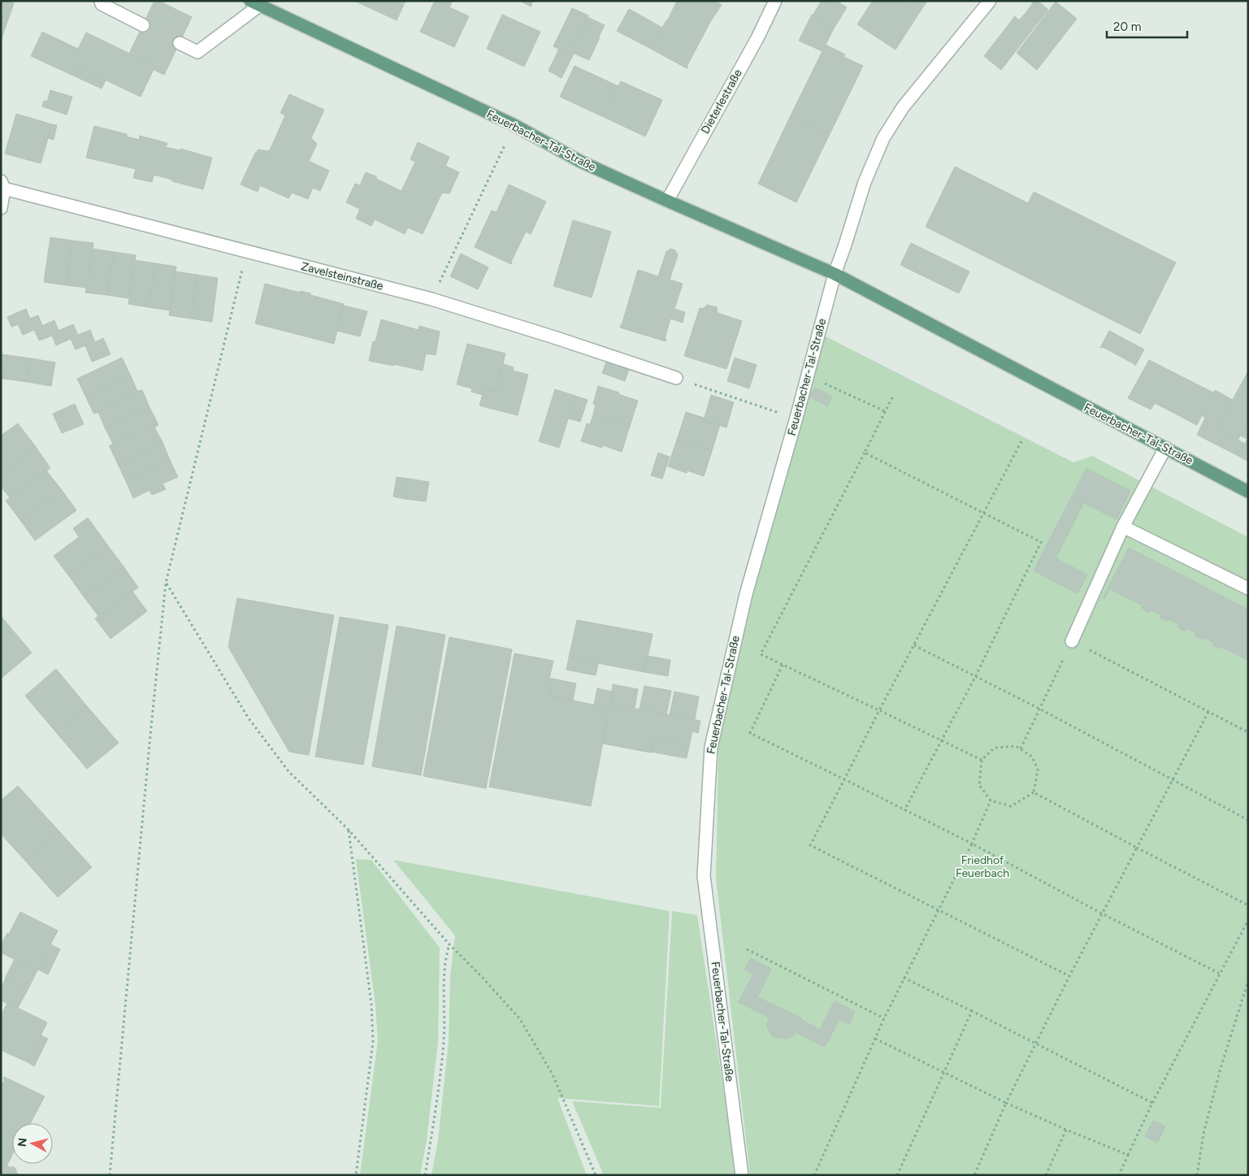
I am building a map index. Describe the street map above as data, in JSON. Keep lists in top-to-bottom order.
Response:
{
  "streets": {
    "main road": ["Feuerbacher-Tal-Straße"],
    "street": ["Dieterlestraße", "Zavelsteinstraße"]
  },
  "crossings": [
    ["Dieterlestraße", "Feuerbacher-Tal-Straße"]
  ],
  "parks": ["Friedhof Feuerbach"],
  "scale_bar": "20 m",
  "north": "left"
}
